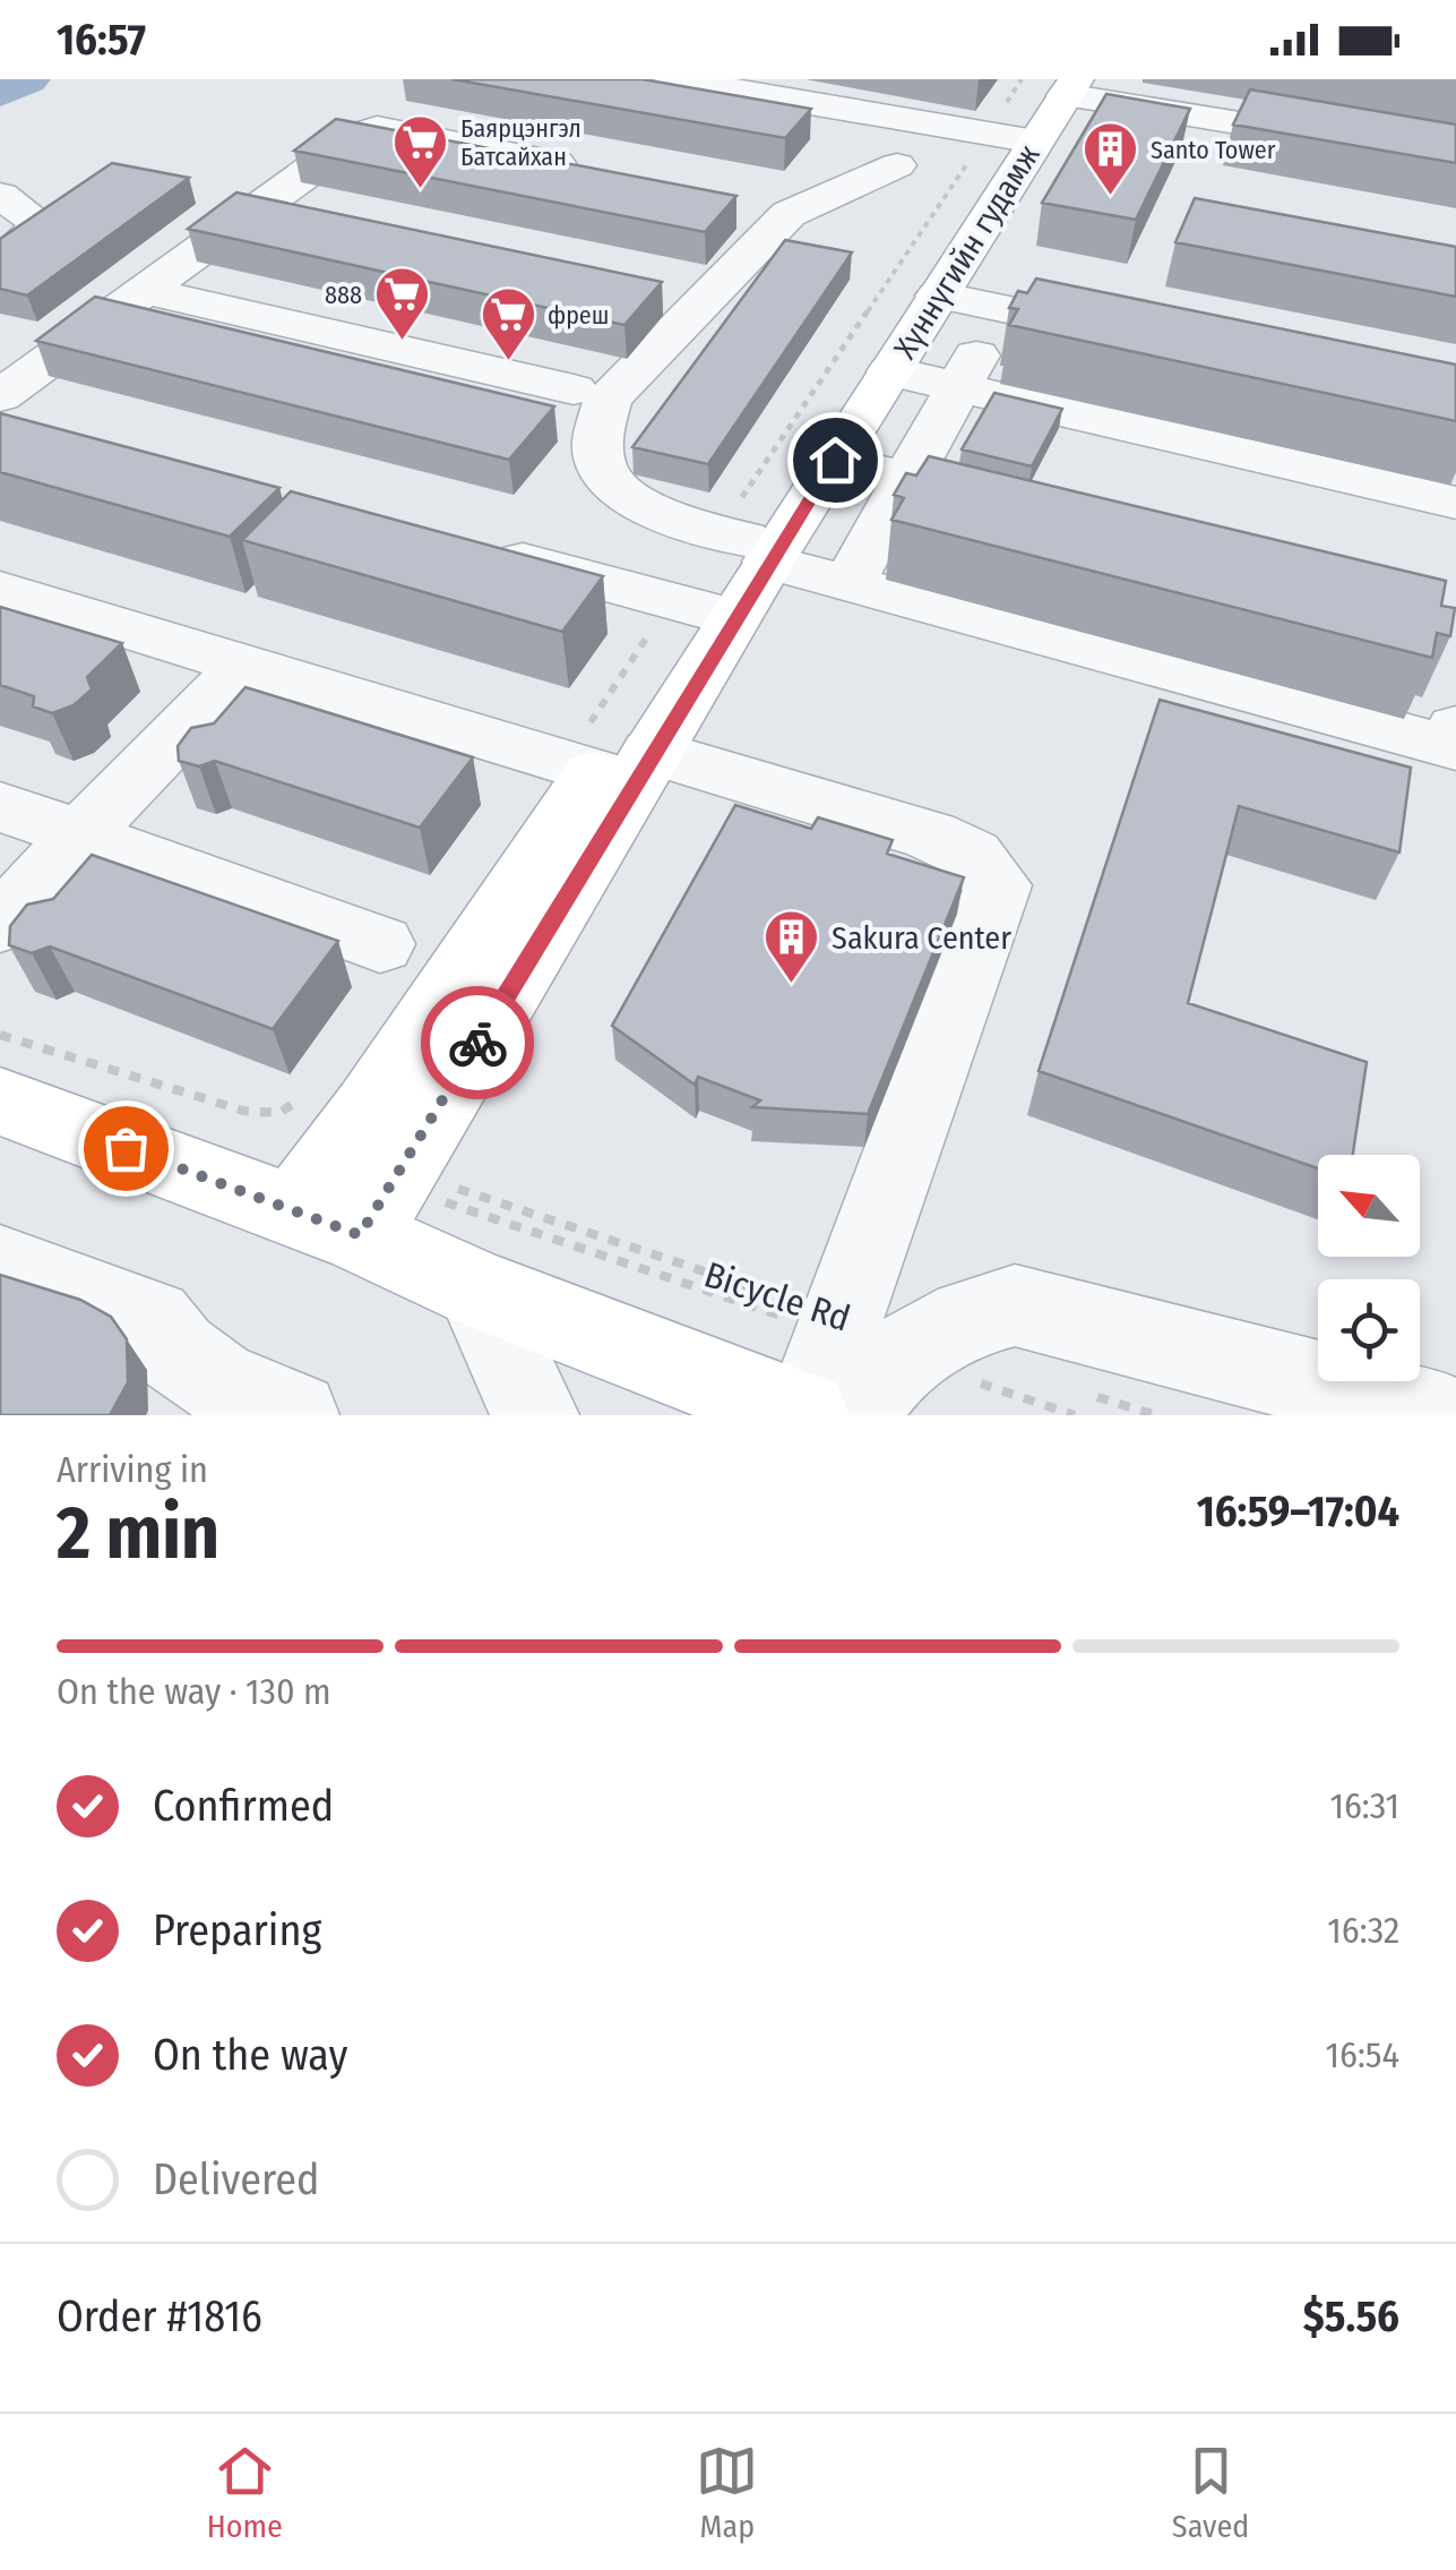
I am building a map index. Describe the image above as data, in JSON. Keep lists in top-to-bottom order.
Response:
{
  "streets": {
    "main road": ["Хүннүгийн гудамж"],
    "path": ["Bicycle Rd"]
  },
  "crossings": [
    ["Хүннүгийн гудамж", "Bicycle Rd"]
  ],
  "places": {
    "supermarket": ["Баярцэнгэл Батсайхан", "888", "фреш"],
    "building": ["Santo Tower", "Sakura Center"]
  },
  "north": "top left",
  "page": {
    "status": "16:57",
    "heading": ["2 min", "Arriving in", "16:59–17:04"],
    "panel": ["Order #1816", "$5.56"],
    "bar": "On the way · 130 m",
    "list": [
      ["Confirmed", "16:31"],
      ["Preparing", "16:32"],
      ["On the way", "16:54"],
      "Delivered"
    ],
    "tabs": ["Home", "Map", "Saved"]
  }
}
